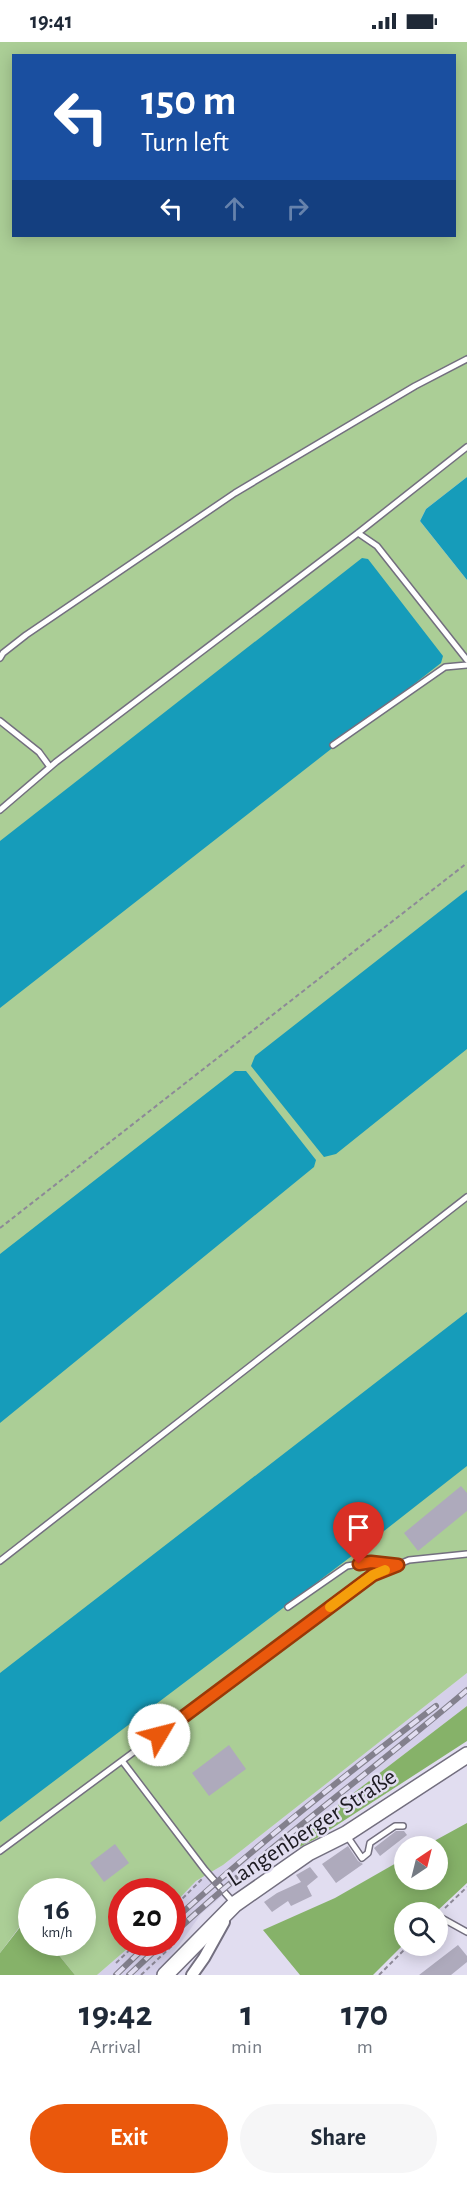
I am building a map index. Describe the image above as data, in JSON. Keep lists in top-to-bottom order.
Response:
{
  "streets": {
    "main road": ["Langenberger Straße"]
  },
  "north": "top right",
  "page": {
    "status": "19:41",
    "turn": ["150 m", "Turn left"],
    "speed": "16 km/h",
    "limit": "20",
    "eta": [
      "19:42",
      "Arrival",
      "1",
      "min",
      "170",
      "m"
    ],
    "buttons": ["Exit", "Share"]
  }
}
